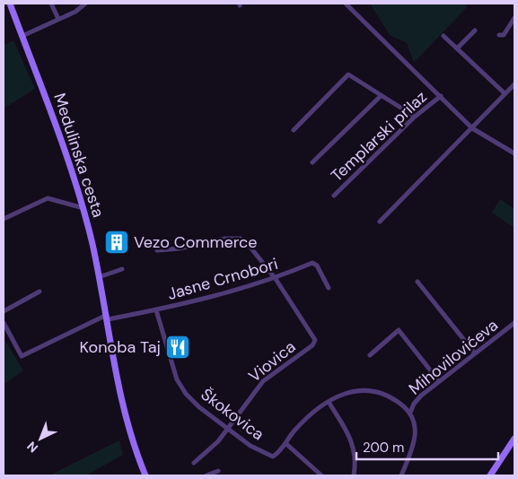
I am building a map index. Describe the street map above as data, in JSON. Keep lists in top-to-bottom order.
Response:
{
  "streets": {
    "main road": ["Medulinska cesta"],
    "street": [
      "Templarski prilaz",
      "Jasne Crnobori",
      "Mihovilovićeva",
      "Viovica",
      "Škokovica"
    ]
  },
  "crossings": [
    ["Medulinska cesta", "Jasne Crnobori"],
    ["Jasne Crnobori", "Viovica"],
    ["Jasne Crnobori", "Škokovica"],
    ["Viovica", "Škokovica"]
  ],
  "places": {
    "building": ["Vezo Commerce"],
    "restaurant": ["Konoba Taj"]
  },
  "scale_bar": "200 m",
  "north": "bottom left"
}
